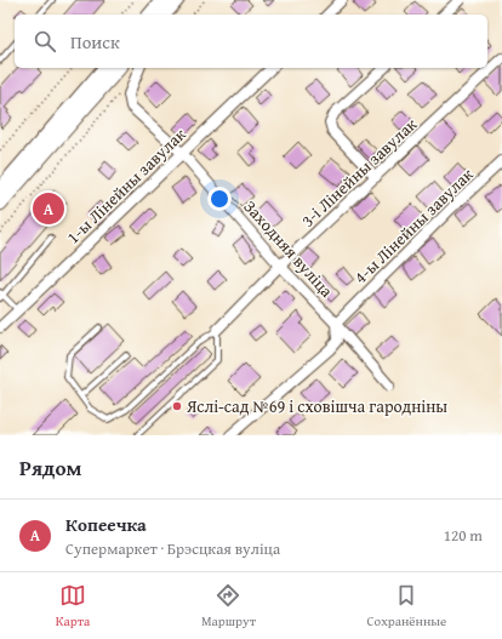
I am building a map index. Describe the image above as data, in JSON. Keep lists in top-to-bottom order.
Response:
{
  "streets": {
    "street": [
      "3-і Лінейны завулак",
      "1-ы Лінейны завулак",
      "4-ы Лінейны завулак",
      "Заходняя вуліца"
    ]
  },
  "crossings": [
    ["3-і Лінейны завулак", "Заходняя вуліца"],
    ["1-ы Лінейны завулак", "Заходняя вуліца"],
    ["4-ы Лінейны завулак", "Заходняя вуліца"]
  ],
  "places": ["Яслі-сад №69 і сховішча гародніны"],
  "page": {
    "search": "Поиск",
    "pins": "A",
    "heading": "Рядом",
    "list": [
      {
        "mark": "A",
        "name": "Копеечка",
        "note": "Супермаркет · Брэсцкая вуліца",
        "value": "120 m"
      }
    ],
    "nav": ["Карта", "Маршрут", "Сохранённые"]
  }
}
